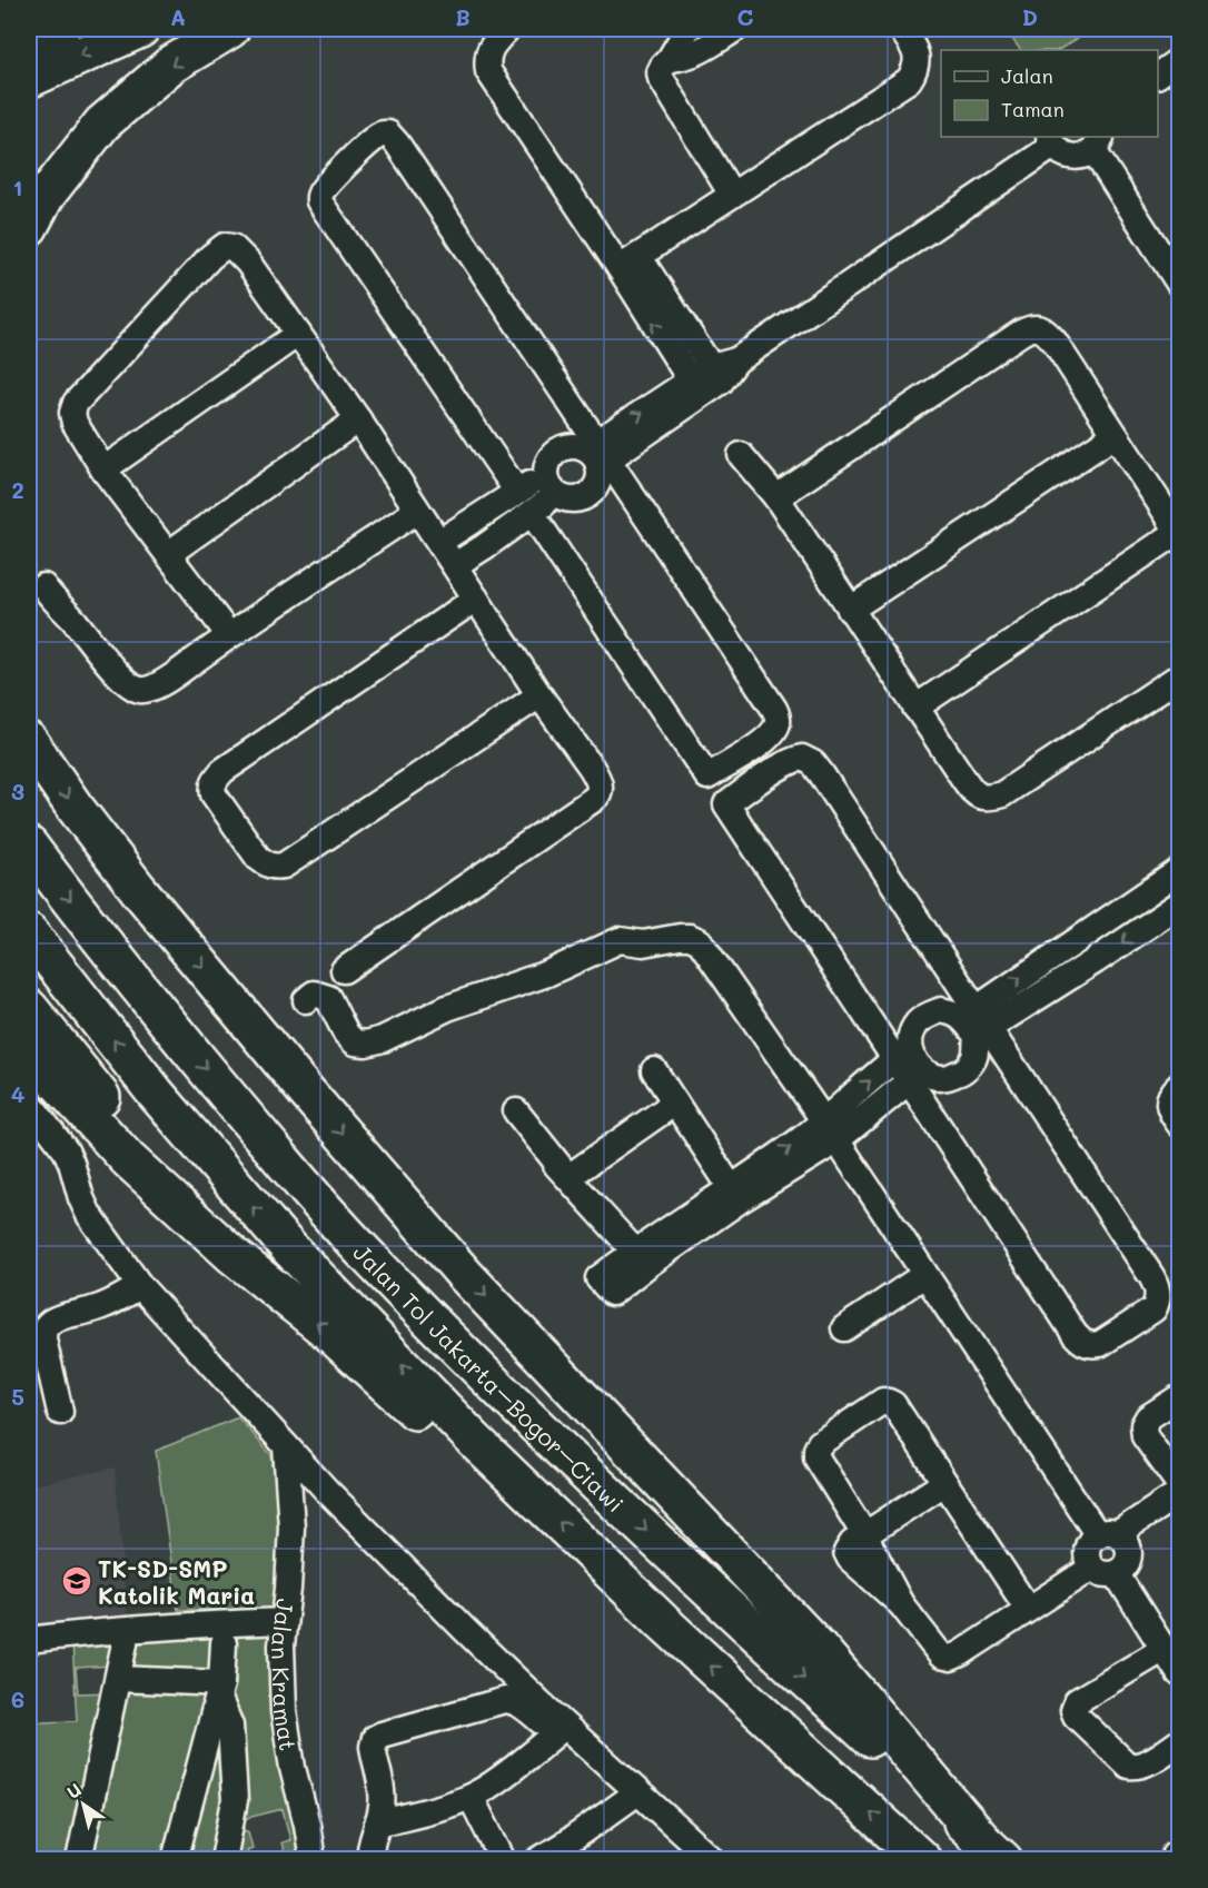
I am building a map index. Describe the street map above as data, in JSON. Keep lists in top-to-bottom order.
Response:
{
  "streets": {
    "highway": ["Jalan Tol Jakarta–Bogor–Ciawi"],
    "street": ["Jalan Kramat"]
  },
  "places": {
    "school or university": ["TK-SD-SMP Katolik Maria"]
  },
  "legend": ["Jalan", "Taman"],
  "north": "top left",
  "grid": {
    "columns": [
      "A",
      "B",
      "C",
      "D"
    ],
    "rows": [
      "1",
      "2",
      "3",
      "4",
      "5",
      "6"
    ]
  }
}
